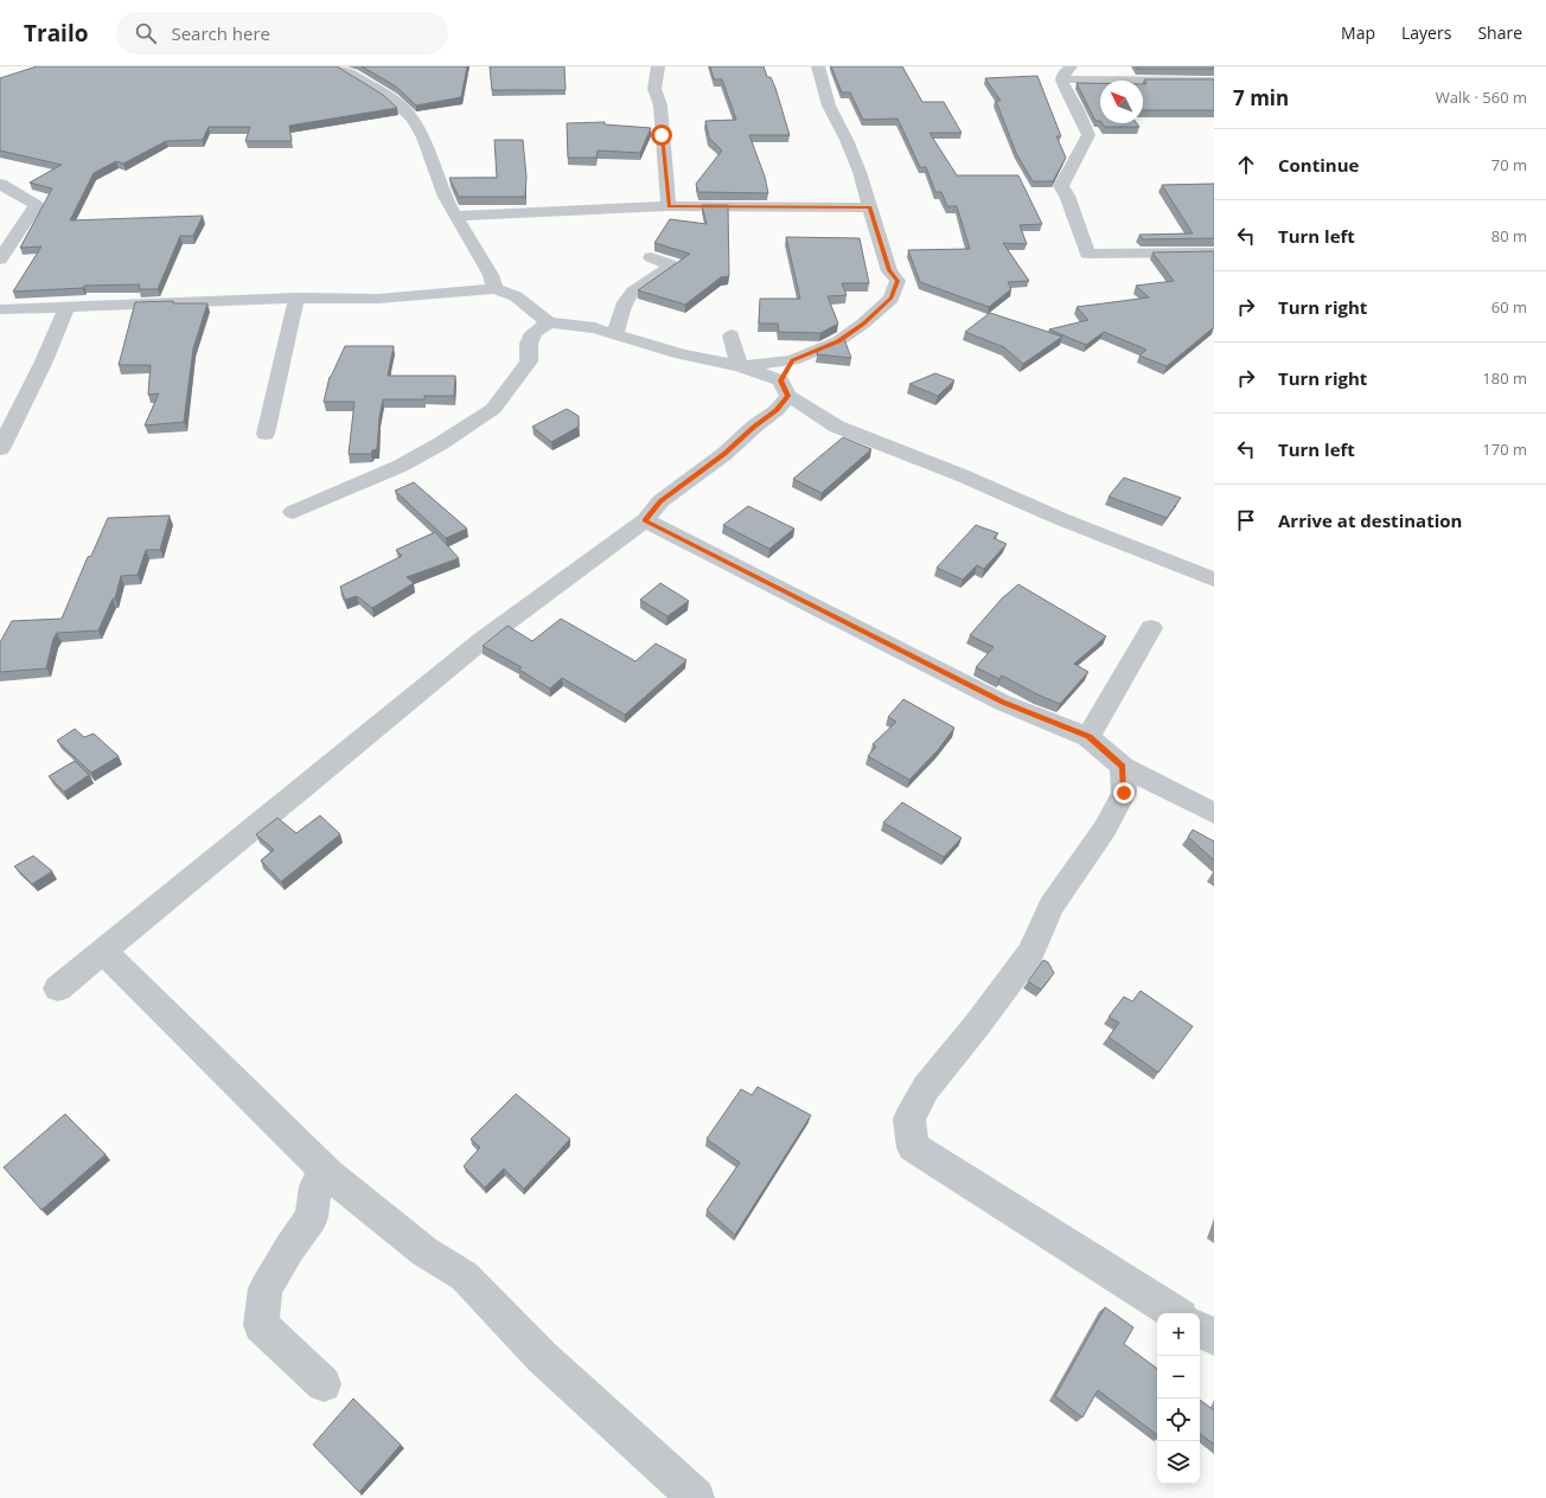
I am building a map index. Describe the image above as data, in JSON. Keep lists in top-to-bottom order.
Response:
{
  "north": "top left",
  "page": {
    "header": "Trailo",
    "search": "Search here",
    "nav": ["Map", "Layers", "Share"],
    "heading": ["7 min", "Walk · 560 m"],
    "list": [
      ["Continue", "70 m"],
      ["Turn left", "80 m"],
      ["Turn right", "60 m"],
      ["Turn right", "180 m"],
      ["Turn left", "170 m"],
      "Arrive at destination"
    ],
    "map_buttons": ["+", "−"]
  }
}
